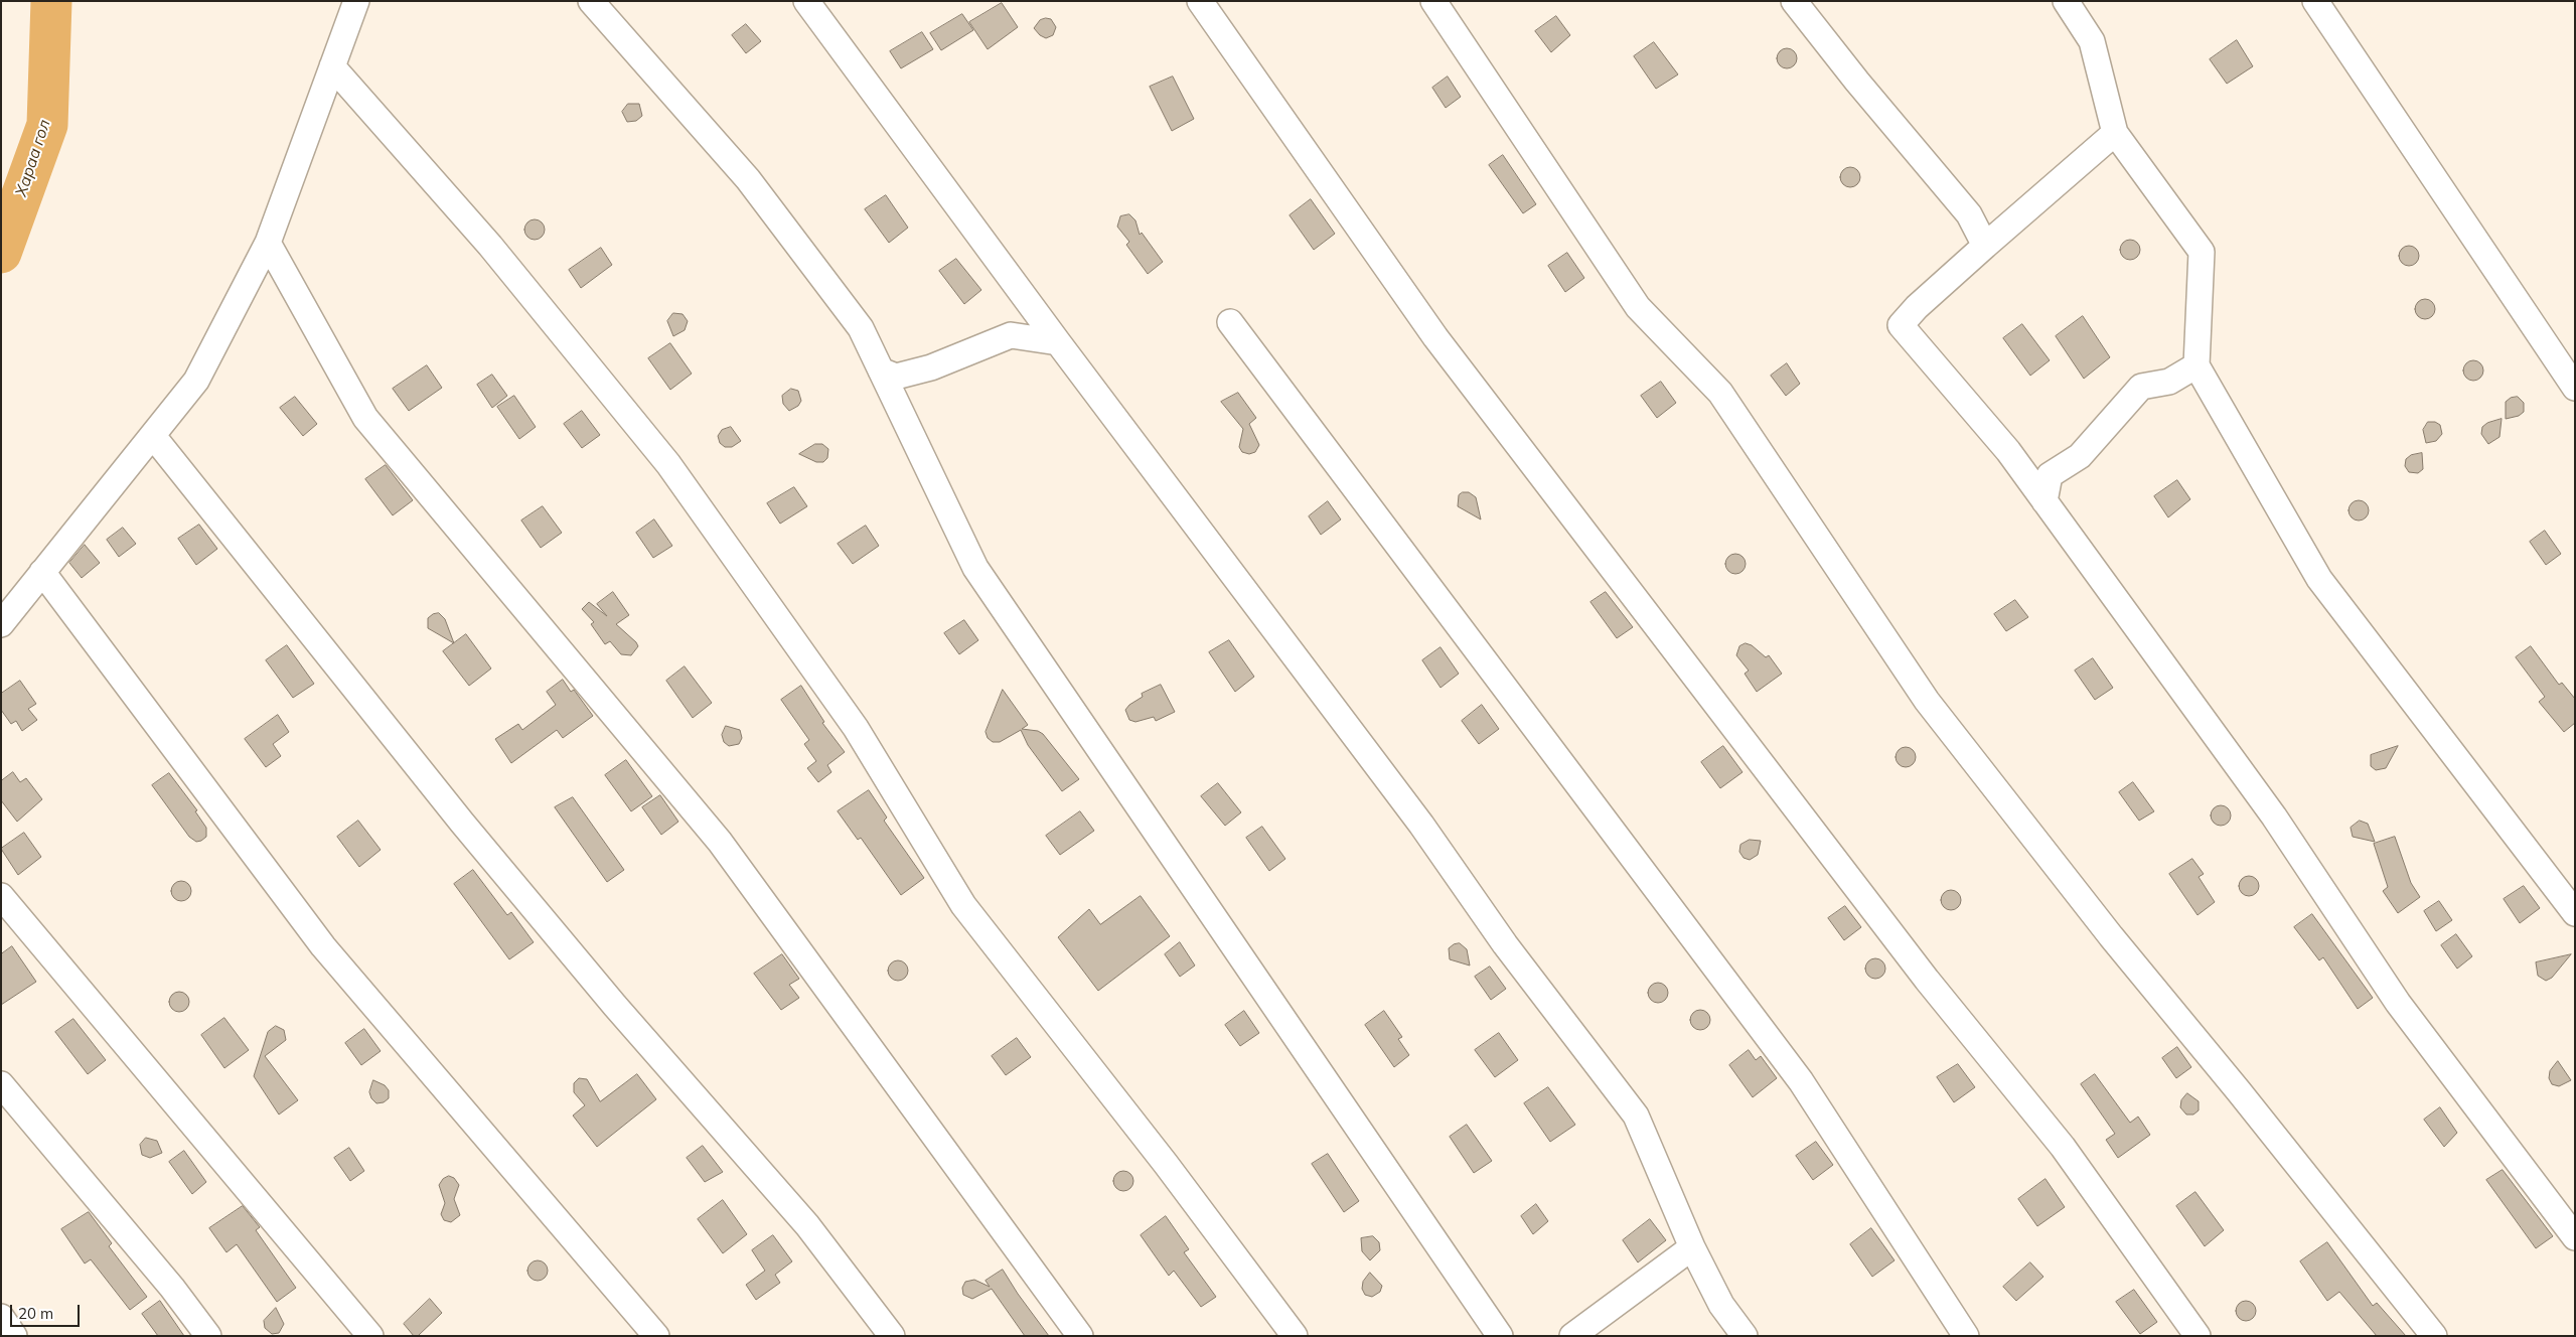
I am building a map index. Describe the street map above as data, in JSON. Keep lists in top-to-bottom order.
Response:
{
  "water": ["Хараа гол"],
  "scale_bar": "20 m"
}
